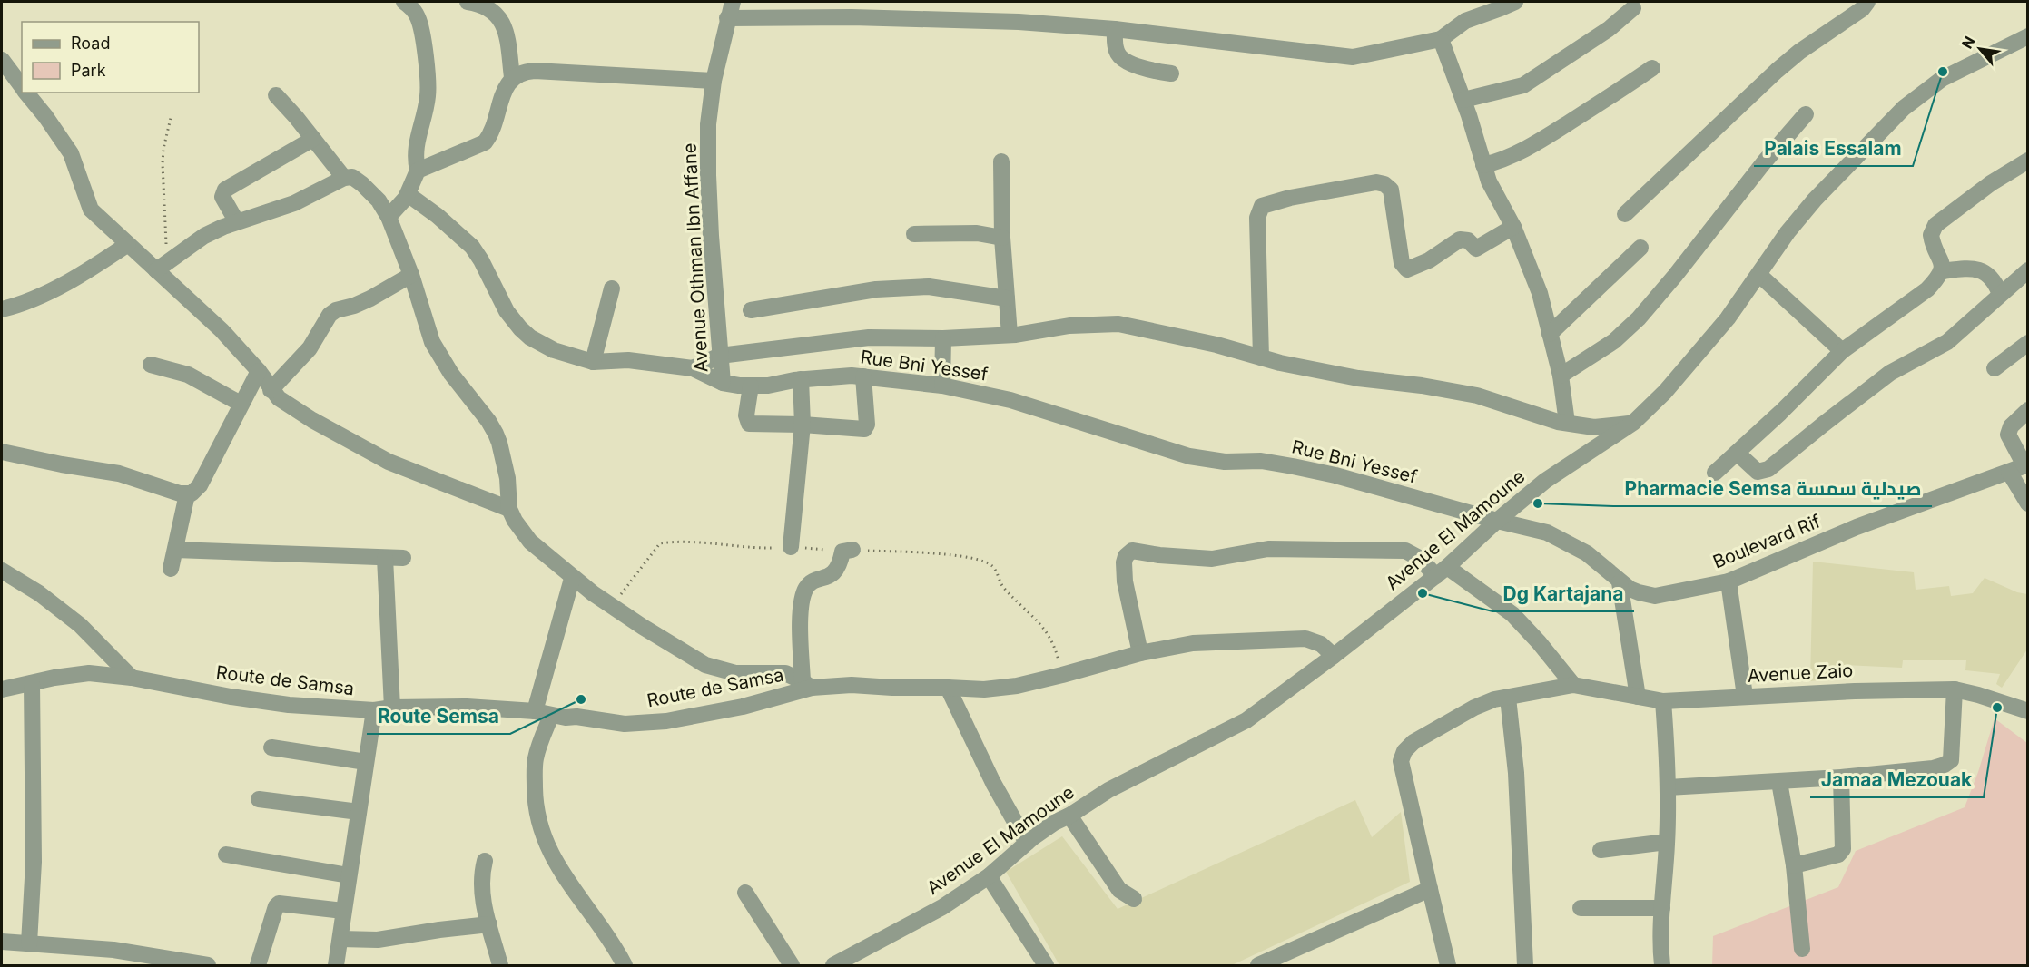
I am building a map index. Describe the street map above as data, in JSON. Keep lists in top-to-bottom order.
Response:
{
  "streets": {
    "street": [
      "Avenue Othman Ibn Affane",
      "Rue Bni Yessef",
      "Avenue El Mamoune",
      "Boulevard Rif",
      "Avenue Zaio",
      "Route de Samsa"
    ]
  },
  "crossings": [
    ["Avenue Othman Ibn Affane", "Rue Bni Yessef"],
    ["Rue Bni Yessef", "Avenue El Mamoune"],
    ["Rue Bni Yessef", "Boulevard Rif"],
    ["Avenue El Mamoune", "Boulevard Rif"],
    ["Avenue El Mamoune", "Route de Samsa"]
  ],
  "places": [
    "Palais Essalam",
    "Pharmacie Semsa صيدلية سمسة",
    "Dg Kartajana",
    "Route Semsa",
    "Jamaa Mezouak"
  ],
  "legend": ["Road", "Park"],
  "north": "top left"
}
